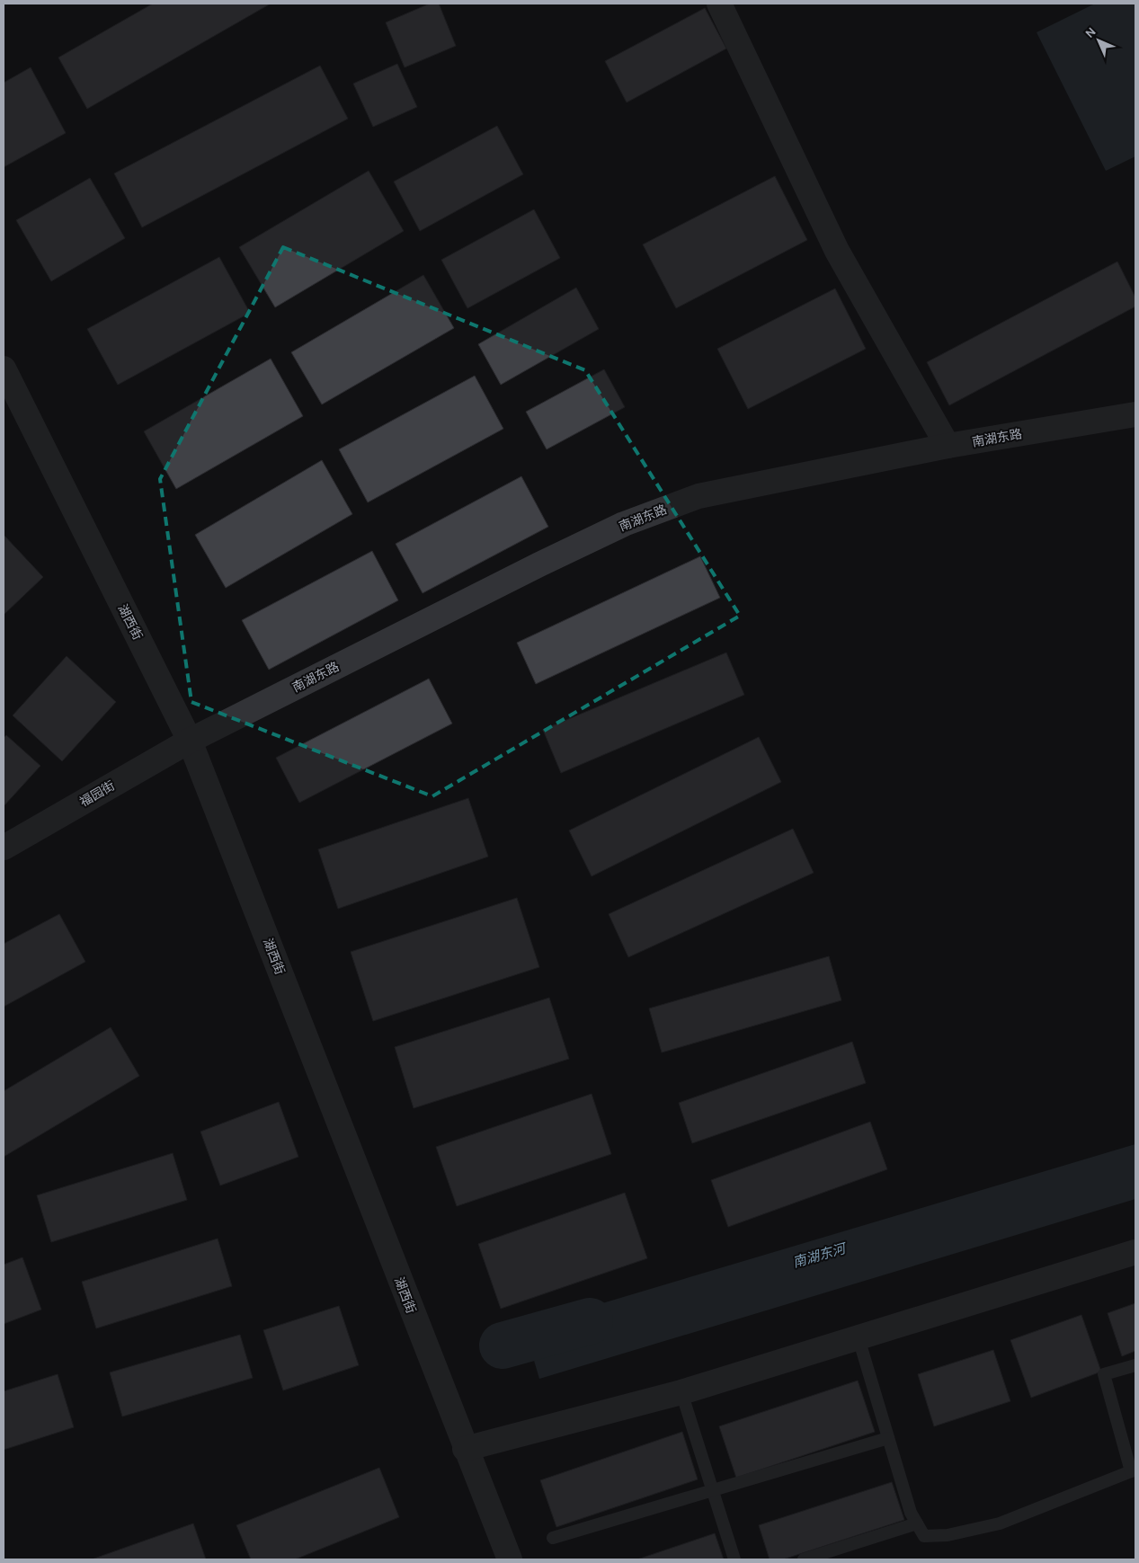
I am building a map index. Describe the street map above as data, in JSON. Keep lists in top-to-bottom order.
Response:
{
  "streets": {
    "street": ["南湖东路", "湖西街", "福园街"]
  },
  "crossings": [
    ["南湖东路", "湖西街"],
    ["南湖东路", "福园街"],
    ["湖西街", "福园街"]
  ],
  "water": ["南湖东河"],
  "north": "top left"
}
